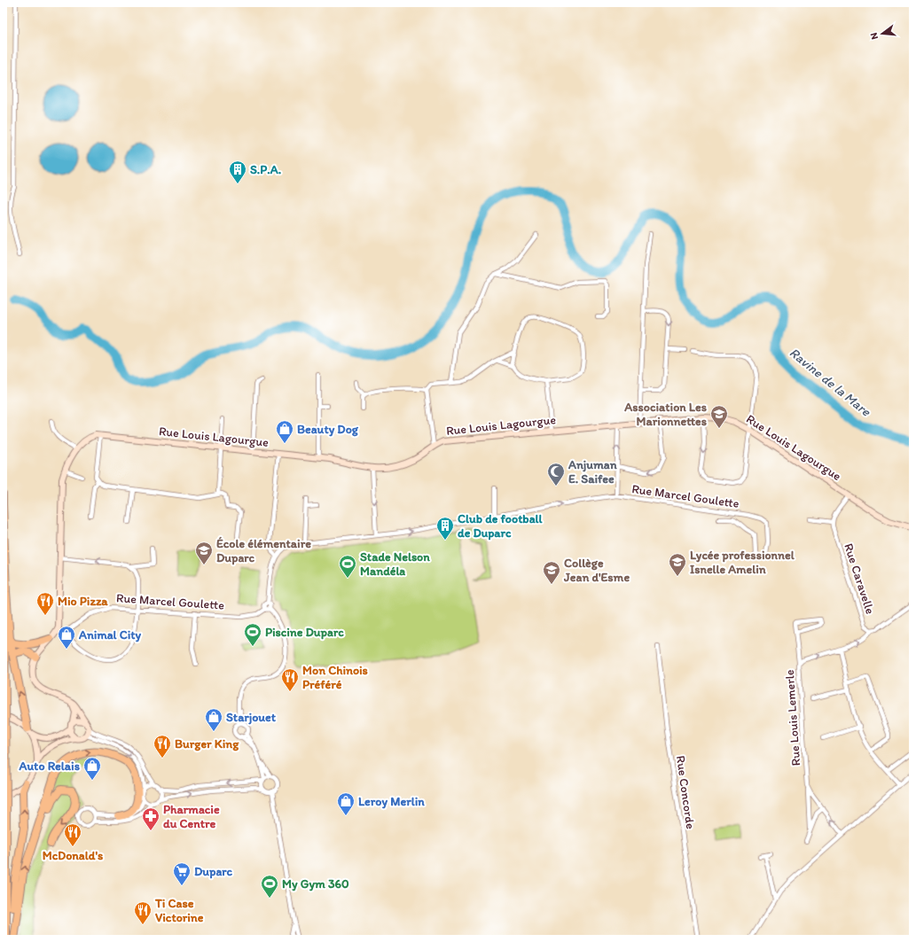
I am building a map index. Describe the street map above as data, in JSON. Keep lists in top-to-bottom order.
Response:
{
  "streets": {
    "main road": ["Rue Louis Lagourgue"],
    "street": [
      "Rue Marcel Goulette",
      "Rue Caravelle",
      "Rue Louis Lemerle",
      "Rue Concorde"
    ]
  },
  "crossings": [
    ["Rue Caravelle", "Rue Louis Lemerle"]
  ],
  "water": ["Ravine de la Mare"],
  "places": {
    "building": ["S.P.A.", "Club de football de Duparc"],
    "school or university": [
      "Association Les Marionnettes",
      "École élémentaire Duparc",
      "Lycée professionnel Isnelle Amelin",
      "Collège Jean d'Esme"
    ],
    "shop": [
      "Beauty Dog",
      "Animal City",
      "Starjouet",
      "Auto Relais",
      "Leroy Merlin"
    ],
    "mosque": ["Anjuman E. Saifee"],
    "sports": ["Stade Nelson Mandéla", "Piscine Duparc", "My Gym 360"],
    "restaurant": [
      "Mio Pizza",
      "Mon Chinois Préféré",
      "Burger King",
      "McDonald's",
      "Ti Case Victorine"
    ],
    "pharmacy": ["Pharmacie du Centre"],
    "supermarket": ["Duparc"]
  },
  "north": "left"
}
